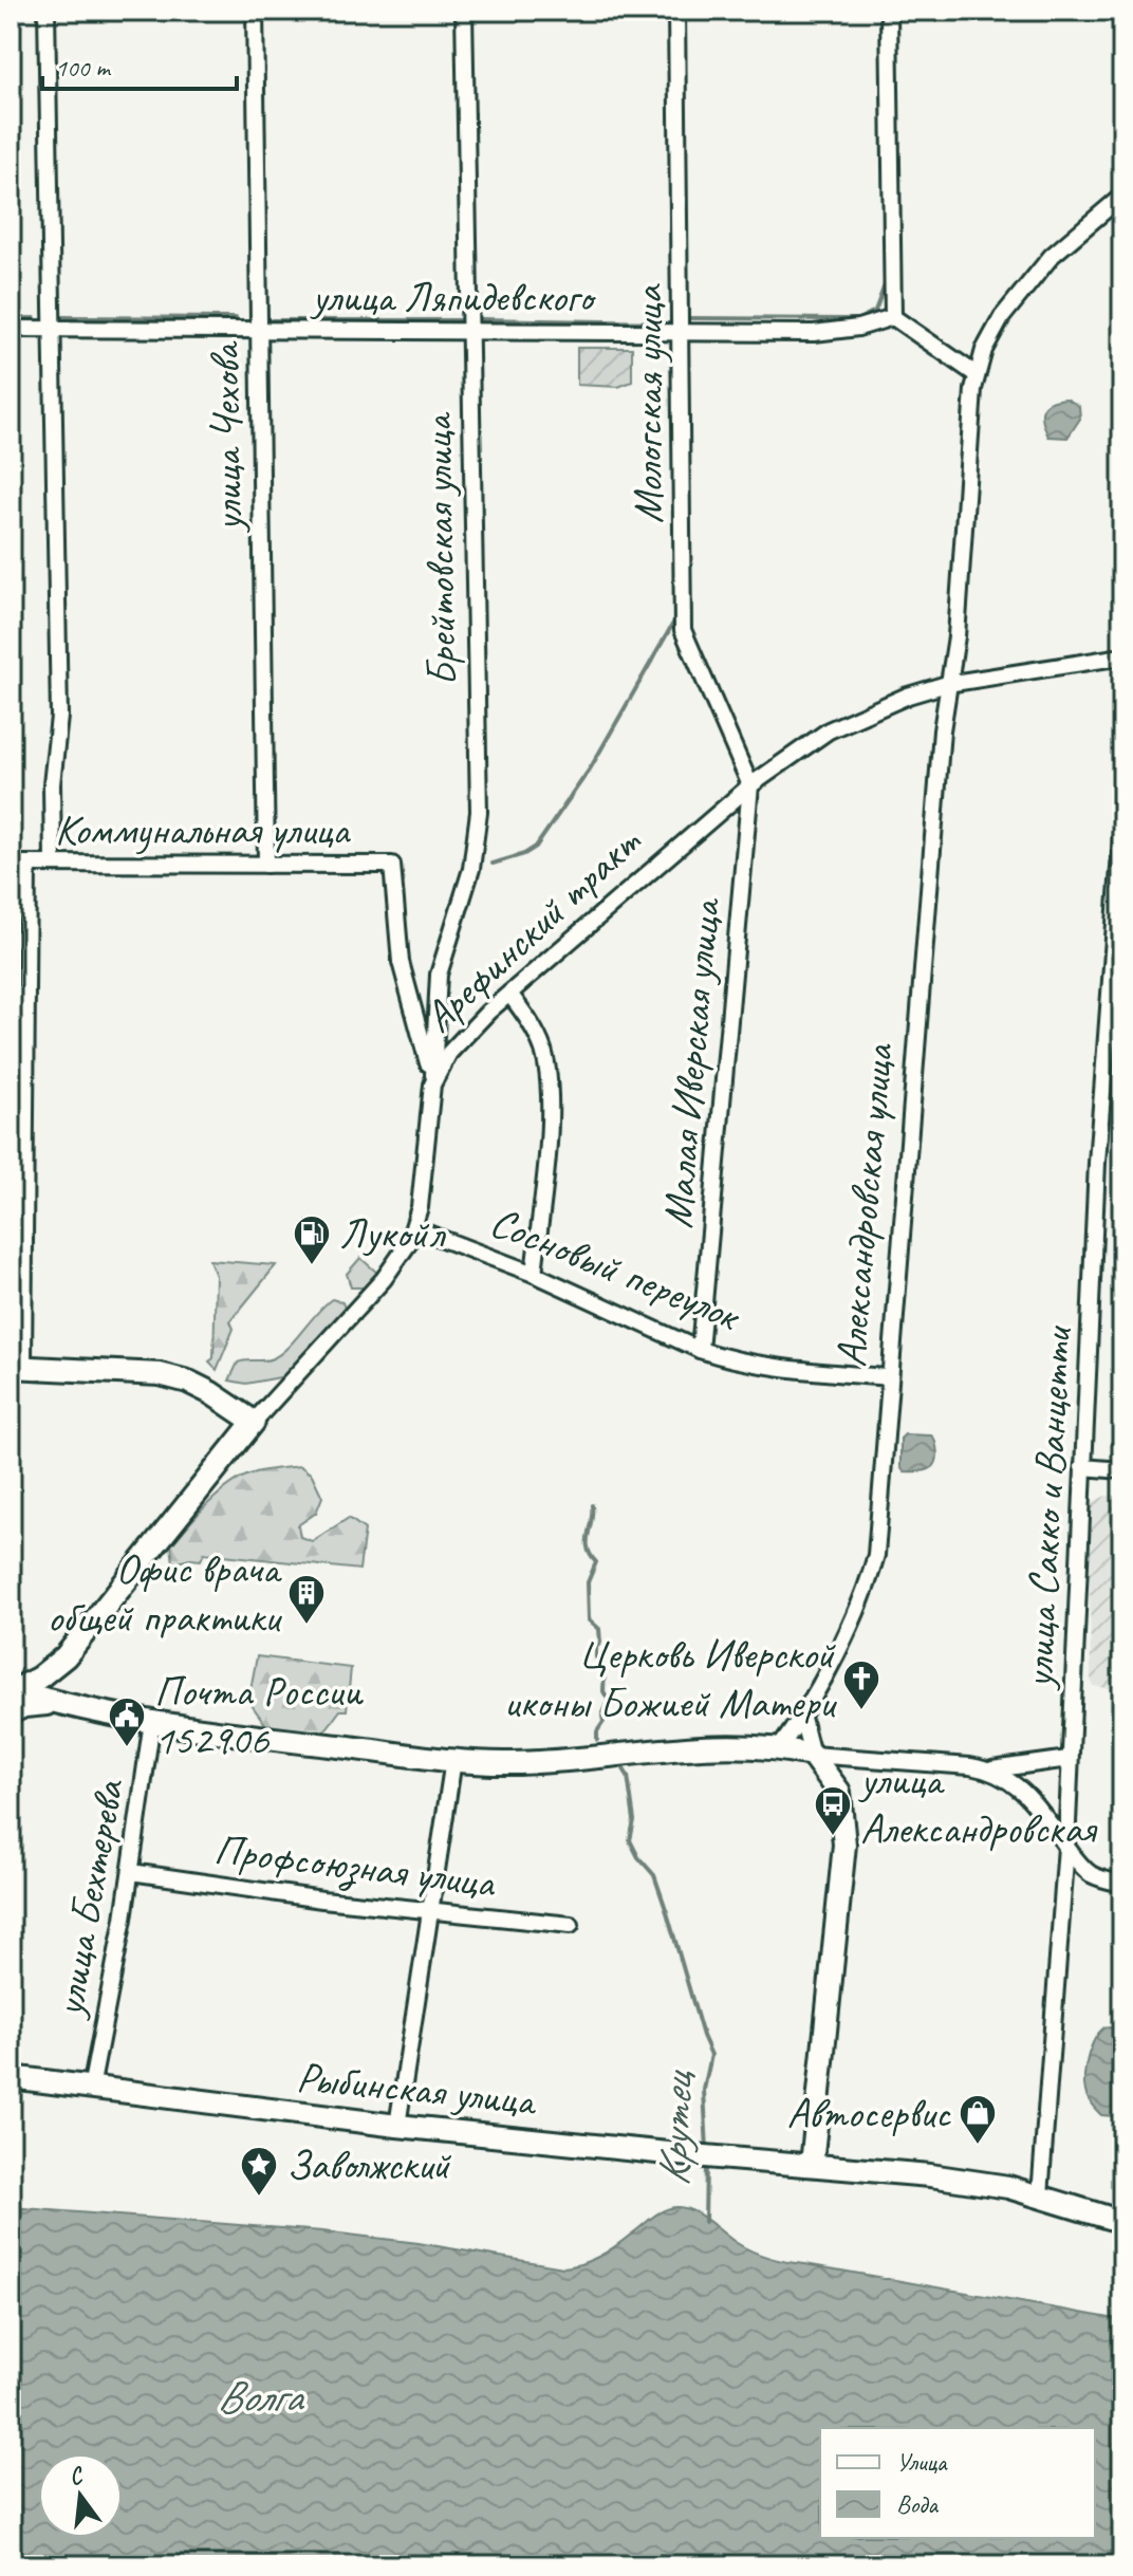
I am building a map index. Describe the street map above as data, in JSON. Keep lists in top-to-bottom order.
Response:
{
  "streets": {
    "street": [
      "улица Ляпидевского",
      "Мологская улица",
      "улица Чехова",
      "Брейтовская улица",
      "Коммунальная улица",
      "Арефинский тракт",
      "Малая Иверская улица",
      "Александровская улица",
      "Сосновый переулок",
      "улица Сакко и Ванцетти",
      "Профсоюзная улица",
      "улица Бехтерева",
      "Рыбинская улица"
    ]
  },
  "crossings": [
    ["улица Ляпидевского", "Мологская улица"],
    ["улица Ляпидевского", "улица Чехова"],
    ["улица Ляпидевского", "Брейтовская улица"],
    ["Мологская улица", "Арефинский тракт"],
    ["Мологская улица", "Малая Иверская улица"],
    ["улица Чехова", "Коммунальная улица"],
    ["Брейтовская улица", "Коммунальная улица"],
    ["Брейтовская улица", "Арефинский тракт"],
    ["Коммунальная улица", "Арефинский тракт"],
    ["Арефинский тракт", "Малая Иверская улица"],
    ["Арефинский тракт", "Александровская улица"],
    ["Арефинский тракт", "Сосновый переулок"],
    ["Малая Иверская улица", "Сосновый переулок"],
    ["Александровская улица", "Сосновый переулок"],
    ["Профсоюзная улица", "улица Бехтерева"],
    ["улица Бехтерева", "Рыбинская улица"]
  ],
  "water": ["Крутец", "Волга"],
  "places": {
    "fuel station": ["Лукойл"],
    "building": ["Офис врача общей практики"],
    "church": ["Церковь Иверской иконы Божией Матери"],
    "public building": ["Почта России 152906"],
    "bus stop": ["улица Александровская"],
    "shop": ["Автосервис"],
    "place": ["Заволжский"]
  },
  "legend": ["Улица", "Вода"],
  "scale_bar": "100 m",
  "north": "top"
}
